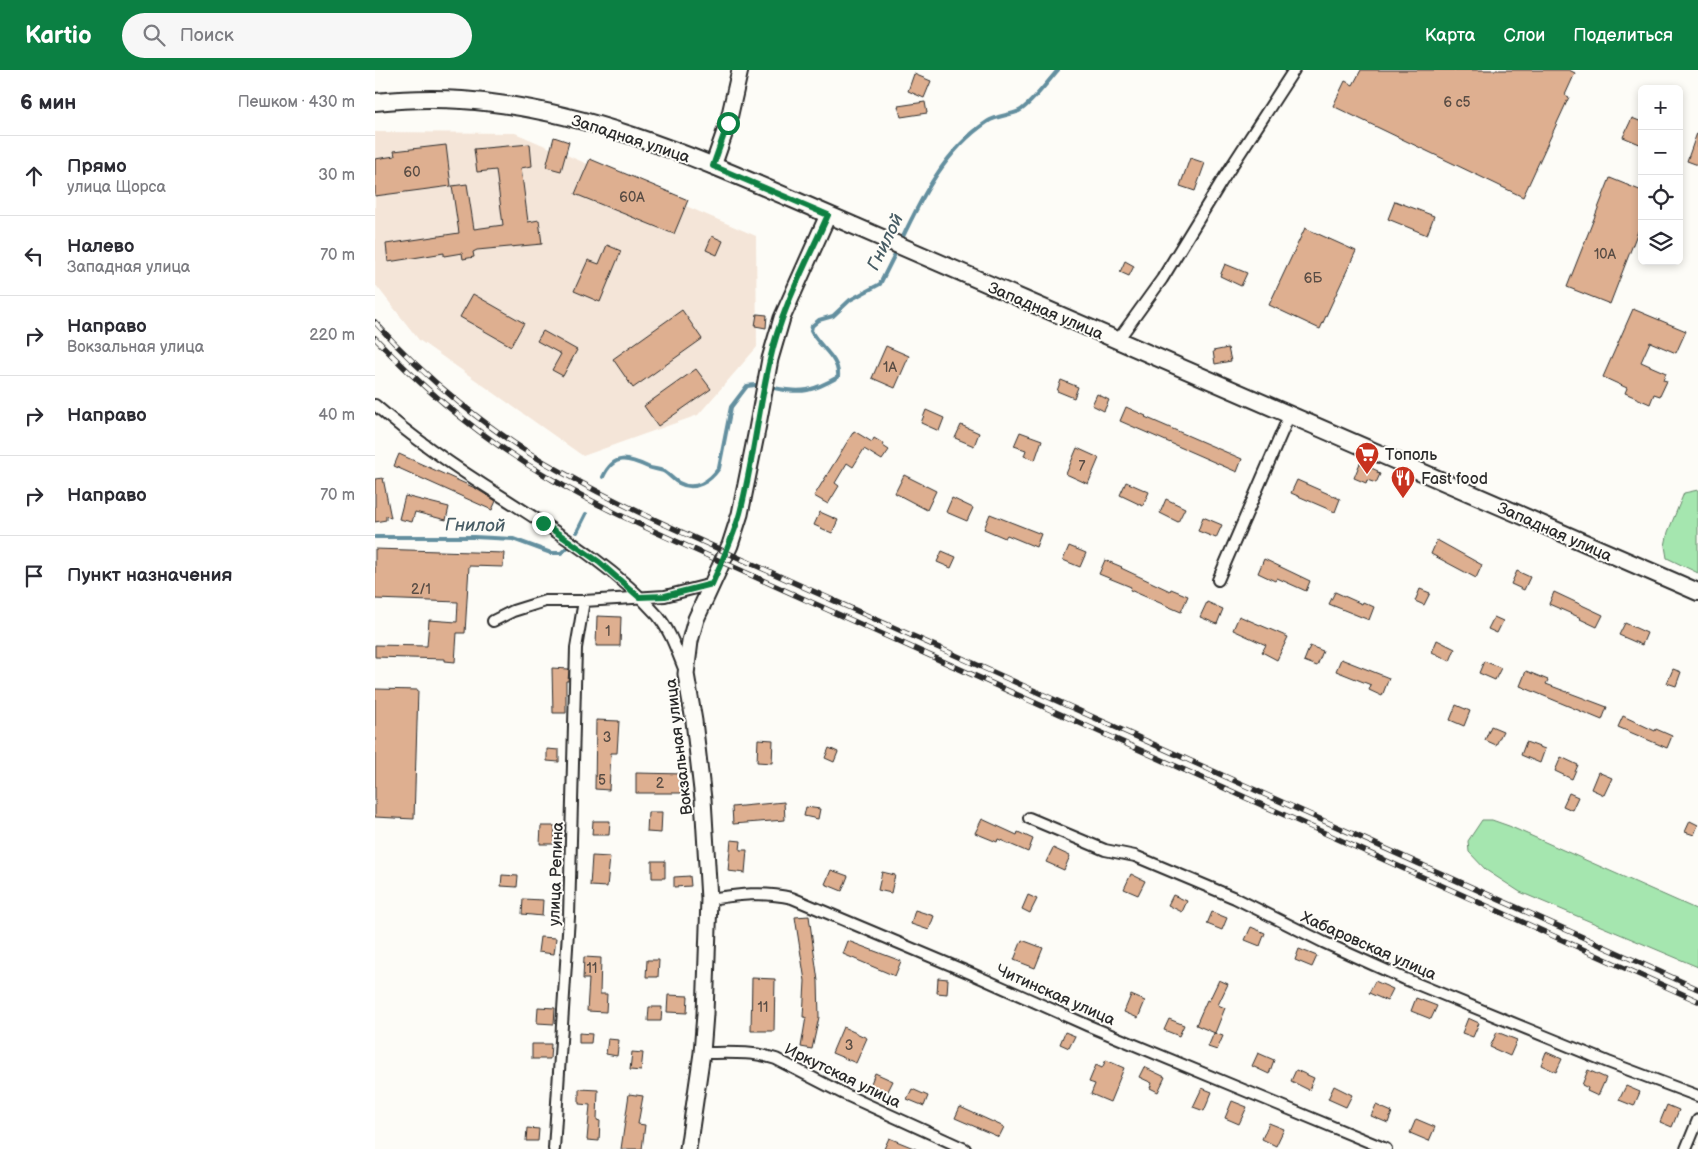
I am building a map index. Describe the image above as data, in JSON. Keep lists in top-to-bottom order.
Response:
{
  "streets": {
    "main road": ["Западная улица", "Вокзальная улица"],
    "street": [
      "улица Репина",
      "Хабаровская улица",
      "Читинская улица",
      "Иркутская улица"
    ]
  },
  "crossings": [
    ["Западная улица", "Вокзальная улица"],
    ["Вокзальная улица", "Читинская улица"],
    ["Вокзальная улица", "Иркутская улица"]
  ],
  "water": ["Гнилой"],
  "places": {
    "supermarket": ["Тополь"],
    "restaurant": ["Fast food"]
  },
  "house_numbers": [
    "6 с5",
    "60",
    "60А",
    "10А",
    "6Б",
    "1А",
    "7",
    "2/1",
    "1",
    "3",
    "5",
    "2",
    "11",
    "11",
    "3"
  ],
  "page": {
    "header": "Kartio",
    "search": "Поиск",
    "nav": ["Карта", "Слои", "Поделиться"],
    "heading": ["6 мин", "Пешком · 430 m"],
    "map_buttons": ["+", "−"],
    "list": [
      ["Прямо", "улица Щорса", "30 m"],
      ["Налево", "Западная улица", "70 m"],
      ["Направо", "Вокзальная улица", "220 m"],
      ["Направо", "40 m"],
      ["Направо", "70 m"],
      "Пункт назначения"
    ]
  }
}
